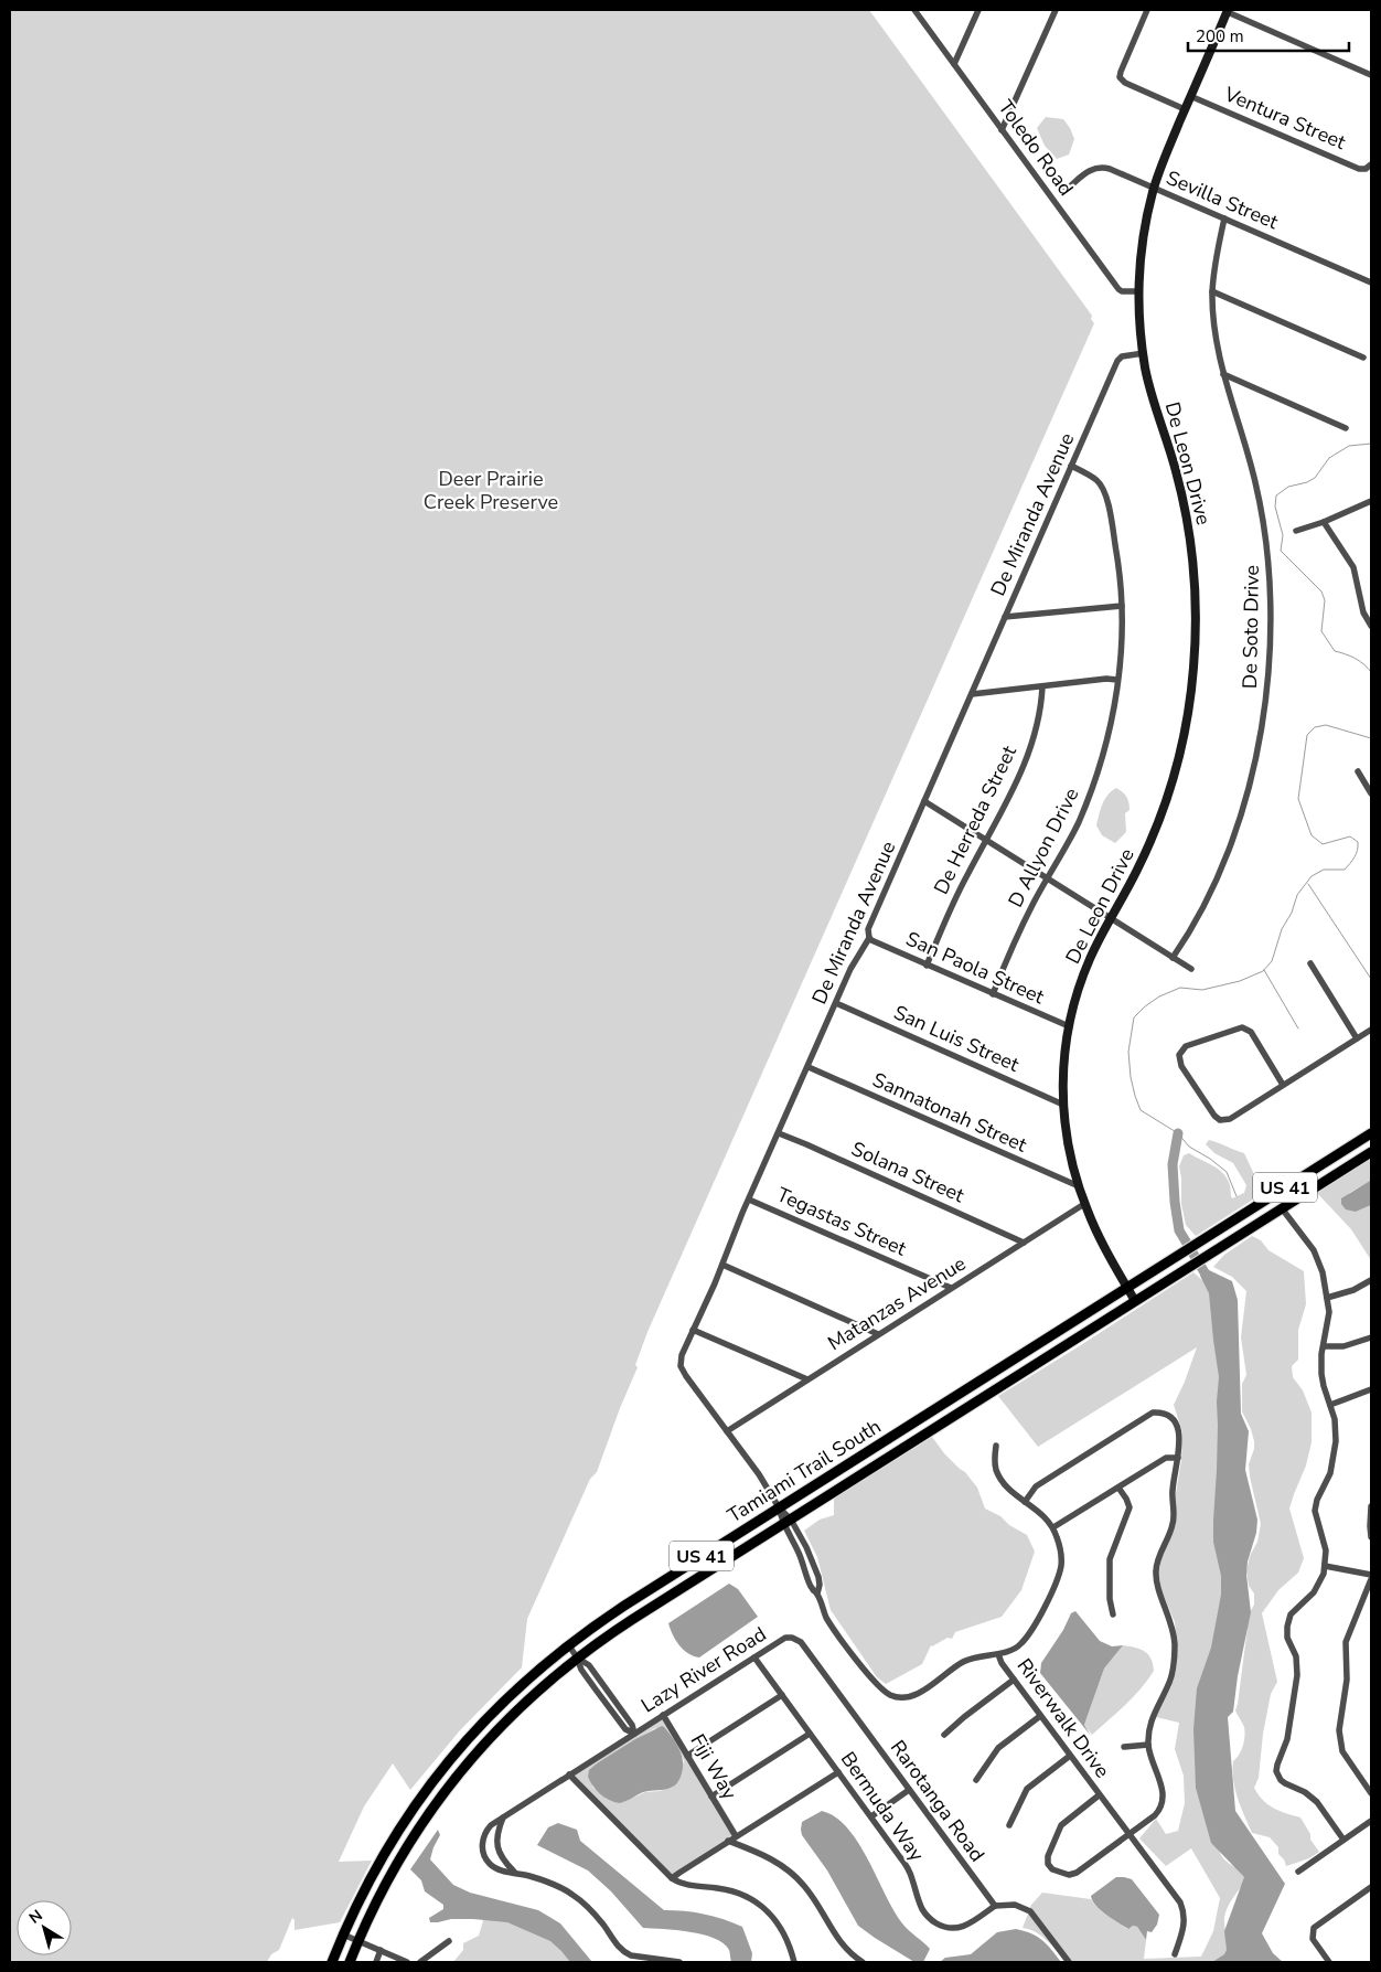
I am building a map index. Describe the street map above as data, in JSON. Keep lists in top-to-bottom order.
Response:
{
  "streets": {
    "main road": ["US 41", "Tamiami Trail South"],
    "street": [
      "Ventura Street",
      "Toledo Road",
      "Sevilla Street",
      "De Leon Drive",
      "De Miranda Avenue",
      "De Soto Drive",
      "De Herreda Street",
      "D Allyon Drive",
      "San Paola Street",
      "San Luis Street",
      "Sannatonah Street",
      "Solana Street",
      "Tegastas Street",
      "Matanzas Avenue",
      "Lazy River Road",
      "Riverwalk Drive",
      "Fiji Way",
      "Rarotanga Road",
      "Bermuda Way"
    ]
  },
  "crossings": [
    ["Ventura Street", "De Leon Drive"],
    ["Toledo Road", "De Leon Drive"],
    ["Sevilla Street", "De Leon Drive"],
    ["Sevilla Street", "De Soto Drive"],
    ["De Leon Drive", "De Miranda Avenue"],
    ["De Leon Drive", "San Paola Street"],
    ["De Leon Drive", "San Luis Street"],
    ["De Leon Drive", "Sannatonah Street"],
    ["De Leon Drive", "Matanzas Avenue"],
    ["De Leon Drive", "Tamiami Trail South"],
    ["De Miranda Avenue", "D Allyon Drive"],
    ["De Miranda Avenue", "San Paola Street"],
    ["De Miranda Avenue", "San Luis Street"],
    ["De Miranda Avenue", "Sannatonah Street"],
    ["De Miranda Avenue", "Solana Street"],
    ["De Miranda Avenue", "Tegastas Street"],
    ["De Miranda Avenue", "Matanzas Avenue"],
    ["De Miranda Avenue", "Tamiami Trail South"],
    ["De Miranda Avenue", "Riverwalk Drive"],
    ["De Herreda Street", "San Paola Street"],
    ["D Allyon Drive", "San Paola Street"],
    ["Solana Street", "Matanzas Avenue"],
    ["Tegastas Street", "Matanzas Avenue"],
    ["Tamiami Trail South", "Lazy River Road"],
    ["Tamiami Trail South", "Riverwalk Drive"],
    ["Lazy River Road", "Fiji Way"],
    ["Lazy River Road", "Rarotanga Road"],
    ["Lazy River Road", "Bermuda Way"],
    ["Rarotanga Road", "Bermuda Way"]
  ],
  "parks": ["Deer Prairie Creek Preserve"],
  "scale_bar": "200 m",
  "north": "top left"
}
